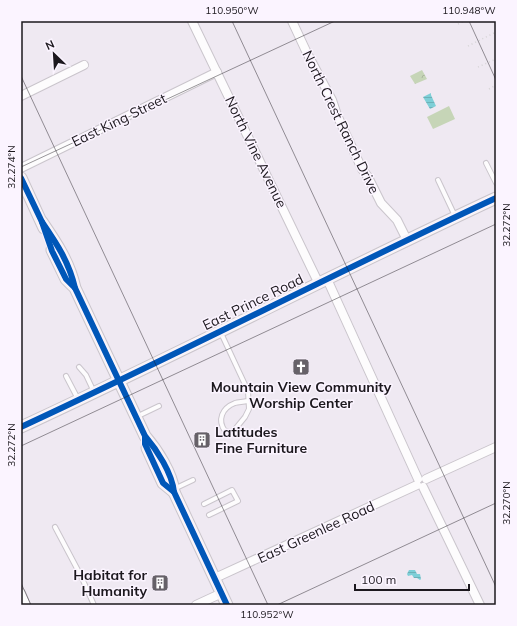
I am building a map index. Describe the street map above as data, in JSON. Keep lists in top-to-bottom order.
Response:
{
  "streets": {
    "main road": ["East Prince Road"],
    "street": [
      "East King Street",
      "North Crest Ranch Drive",
      "North Vine Avenue",
      "East Greenlee Road"
    ]
  },
  "crossings": [
    ["East King Street", "North Vine Avenue"],
    ["North Crest Ranch Drive", "East Prince Road"],
    ["North Vine Avenue", "East Prince Road"],
    ["North Vine Avenue", "East Greenlee Road"]
  ],
  "places": {
    "church": ["Mountain View Community Worship Center"],
    "building": ["Latitudes Fine Furniture", "Habitat for Humanity"]
  },
  "scale_bar": "100 m",
  "north": "top left",
  "coordinates": [
    "110.950°W",
    "110.948°W",
    "32.274°N",
    "32.272°N",
    "32.270°N",
    "110.952°W"
  ]
}
